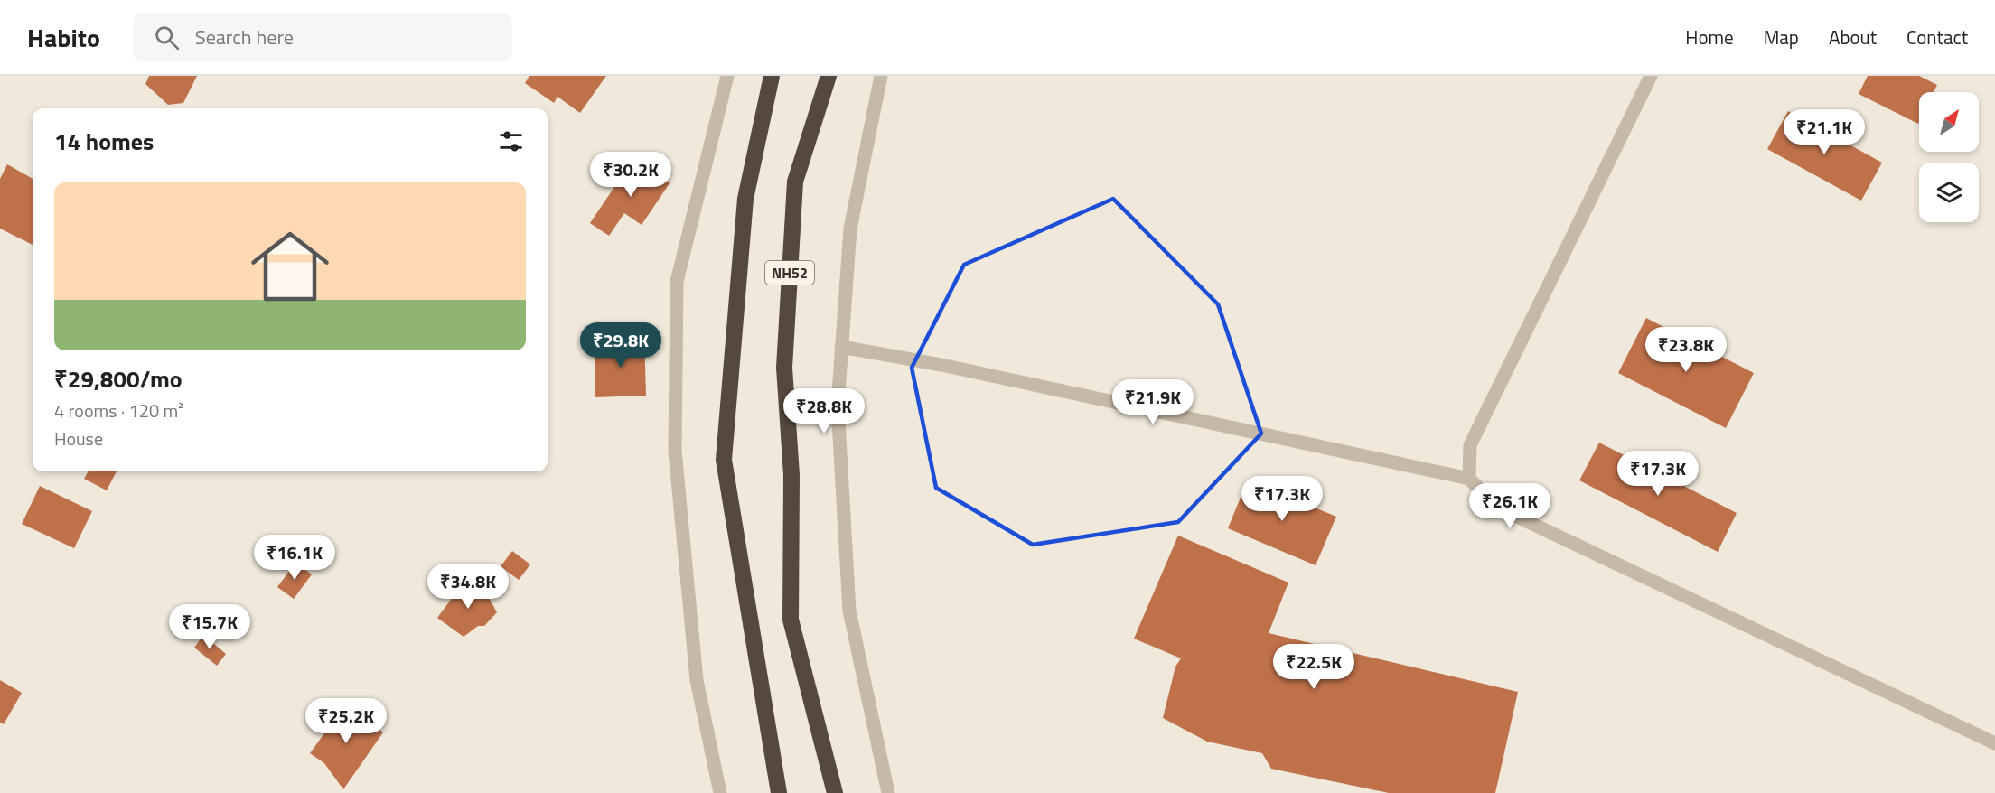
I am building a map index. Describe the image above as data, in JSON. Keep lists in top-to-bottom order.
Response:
{
  "streets": {
    "highway": ["NH52"]
  },
  "north": "top right",
  "page": {
    "header": "Habito",
    "search": "Search here",
    "nav": [
      "Home",
      "Map",
      "About",
      "Contact"
    ],
    "heading": "14 homes",
    "price": [
      "₹21.1K",
      "₹30.2K",
      "₹29.8K",
      "₹23.8K",
      "₹21.9K",
      "₹28.8K",
      "₹17.3K",
      "₹17.3K",
      "₹26.1K",
      "₹16.1K",
      "₹34.8K",
      "₹15.7K",
      "₹22.5K",
      "₹25.2K"
    ],
    "list": [
      {
        "name": "₹29,800/mo",
        "note": "4 rooms · 120 m² · House"
      }
    ]
  }
}
